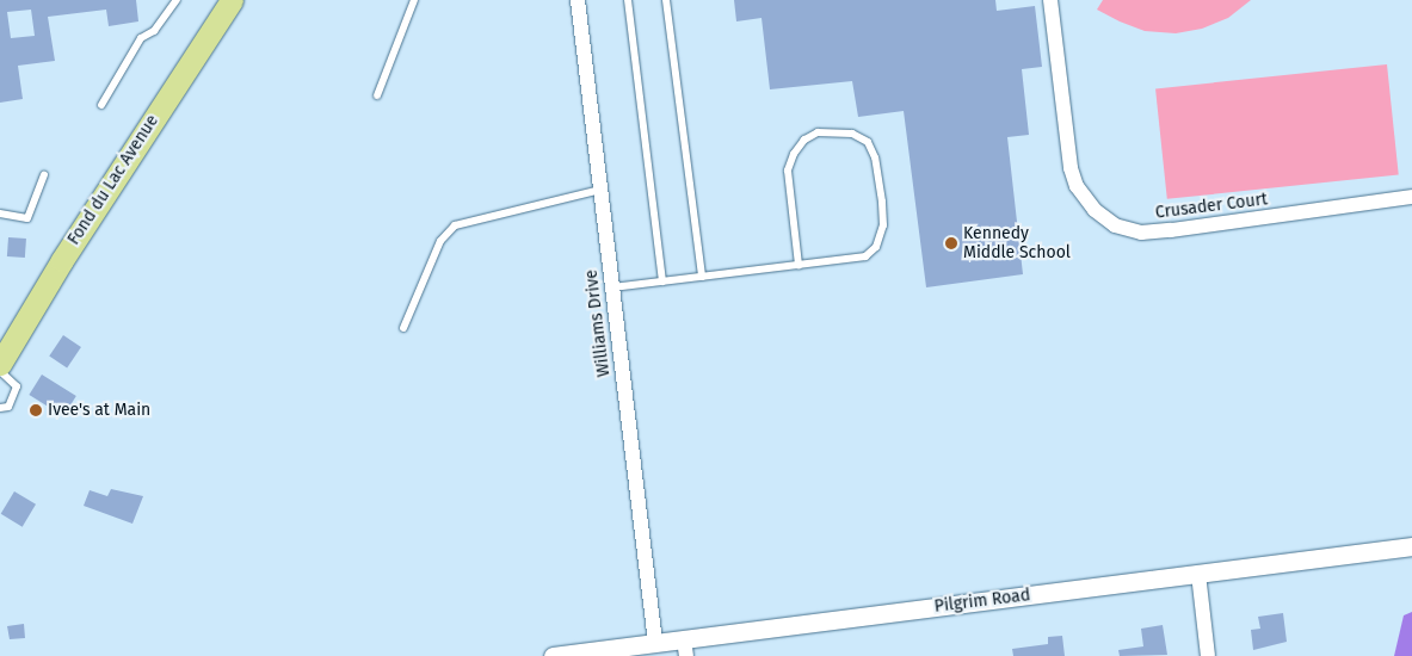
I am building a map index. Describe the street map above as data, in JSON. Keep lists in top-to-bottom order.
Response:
{
  "streets": {
    "main road": ["Fond du Lac Avenue"],
    "street": ["Crusader Court", "Williams Drive", "Pilgrim Road"]
  },
  "crossings": [
    ["Williams Drive", "Pilgrim Road"]
  ],
  "places": ["Kennedy Middle School", "Ivee's at Main"]
}
